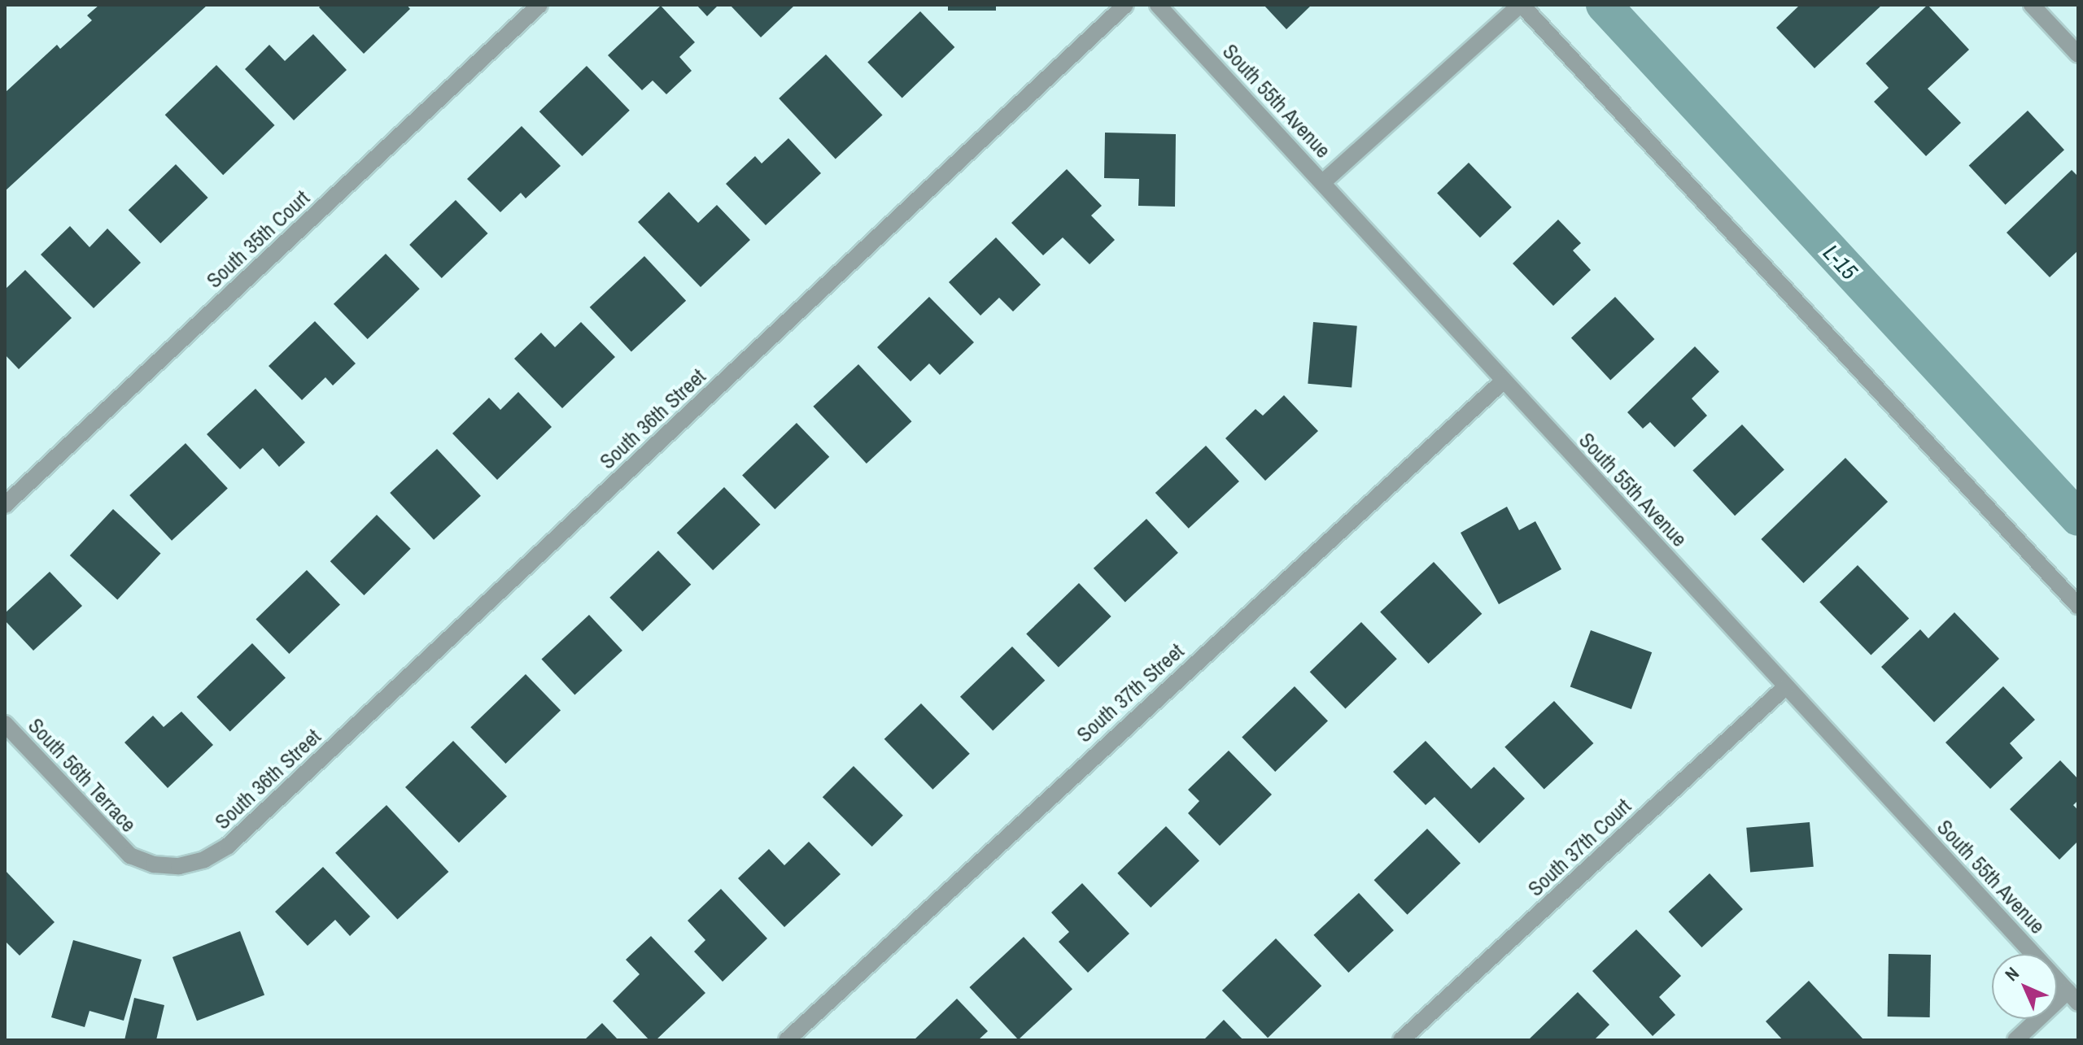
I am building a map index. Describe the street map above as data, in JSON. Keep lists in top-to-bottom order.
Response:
{
  "streets": {
    "street": [
      "South 55th Avenue",
      "South 35th Court",
      "South 36th Street",
      "South 37th Street",
      "South 56th Terrace",
      "South 37th Court"
    ]
  },
  "crossings": [
    ["South 55th Avenue", "South 37th Street"],
    ["South 55th Avenue", "South 37th Court"],
    ["South 36th Street", "South 56th Terrace"]
  ],
  "water": ["L-15"],
  "north": "top left"
}
